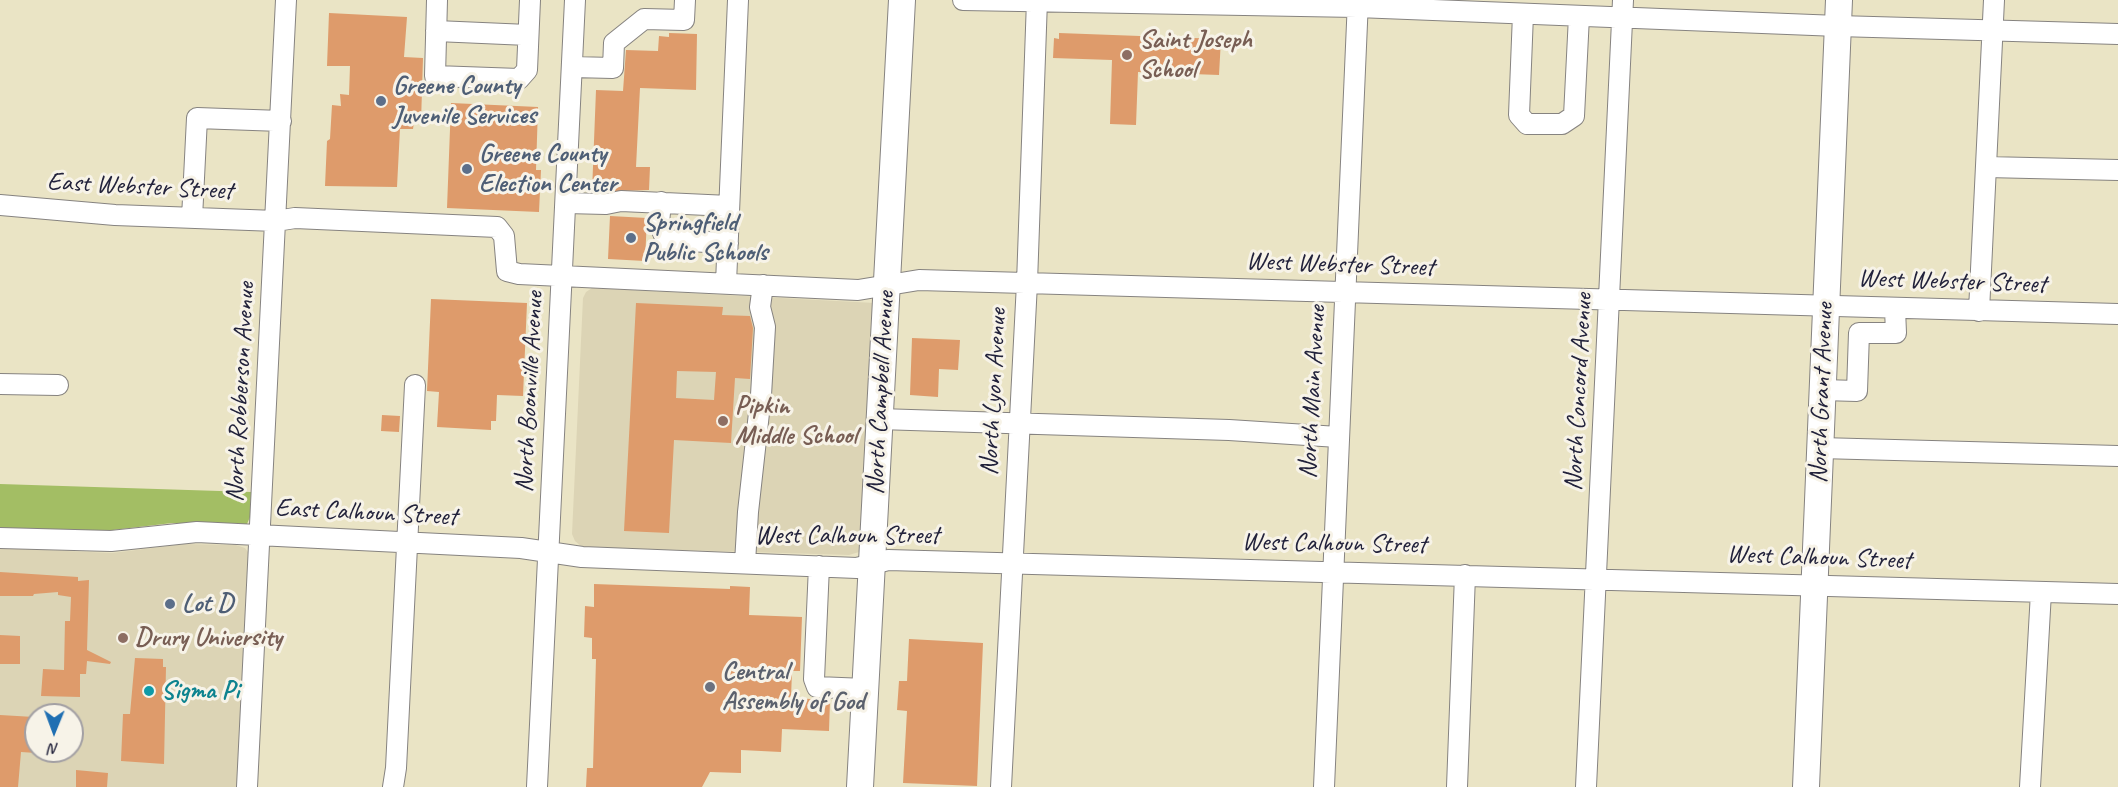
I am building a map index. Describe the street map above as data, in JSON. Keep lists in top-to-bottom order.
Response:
{
  "streets": {
    "main road": ["North Campbell Avenue", "North Grant Avenue"],
    "street": [
      "East Webster Street",
      "West Webster Street",
      "North Robberson Avenue",
      "North Boonville Avenue",
      "North Lyon Avenue",
      "North Main Avenue",
      "North Concord Avenue",
      "East Calhoun Street",
      "West Calhoun Street"
    ]
  },
  "crossings": [
    ["East Webster Street", "West Webster Street"],
    ["East Webster Street", "North Robberson Avenue"],
    ["East Webster Street", "North Boonville Avenue"],
    ["West Webster Street", "North Boonville Avenue"],
    ["West Webster Street", "North Lyon Avenue"],
    ["West Webster Street", "North Main Avenue"],
    ["West Webster Street", "North Concord Avenue"],
    ["West Webster Street", "North Campbell Avenue"],
    ["West Webster Street", "North Grant Avenue"],
    ["North Robberson Avenue", "East Calhoun Street"],
    ["North Boonville Avenue", "East Calhoun Street"],
    ["North Boonville Avenue", "West Calhoun Street"],
    ["North Lyon Avenue", "West Calhoun Street"],
    ["North Main Avenue", "West Calhoun Street"],
    ["North Concord Avenue", "West Calhoun Street"],
    ["North Campbell Avenue", "West Calhoun Street"],
    ["North Grant Avenue", "West Calhoun Street"],
    ["East Calhoun Street", "West Calhoun Street"]
  ],
  "places": [
    "Saint Joseph School",
    "Greene County Juvenile Services",
    "Greene County Election Center",
    "Springfield Public Schools",
    "Pipkin Middle School",
    "Lot D",
    "Drury University",
    "Central Assembly of God",
    "Sigma Pi"
  ],
  "north": "bottom"
}
